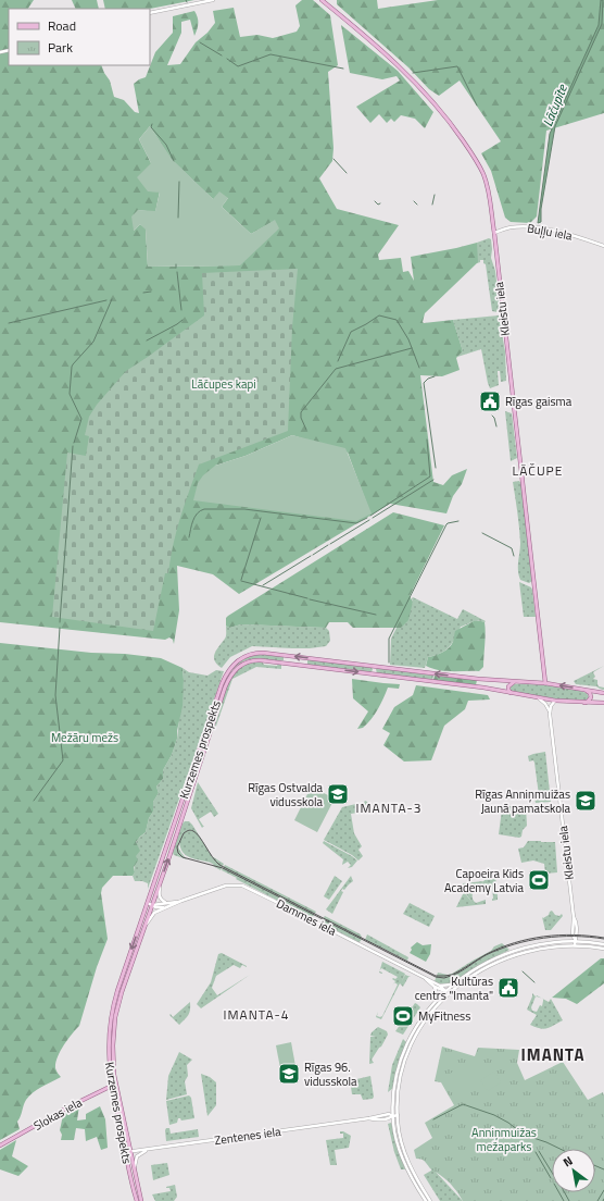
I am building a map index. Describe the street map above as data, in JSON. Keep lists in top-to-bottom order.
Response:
{
  "streets": {
    "main road": ["Kleistu iela", "Kurzemes prospekts", "Slokas iela"],
    "street": ["Buļļu iela", "Dammes iela", "Zentenes iela"]
  },
  "crossings": [
    ["Buļļu iela", "Kleistu iela"],
    ["Kleistu iela", "Kurzemes prospekts"],
    ["Kurzemes prospekts", "Dammes iela"],
    ["Kurzemes prospekts", "Slokas iela"],
    ["Kurzemes prospekts", "Zentenes iela"]
  ],
  "districts": [
    "LĀČUPE",
    "IMANTA-3",
    "IMANTA-4",
    "IMANTA"
  ],
  "water": ["Lāčupīte"],
  "parks": ["Lāčupes kapi", "Mežāru mežs", "Anniņmuižas mežaparks"],
  "places": {
    "public building": ["Rīgas gaisma", "Kultūras centrs \"Imanta\""],
    "school or university": ["Rīgas Ostvalda vidusskola", "Rīgas Anniņmuižas Jaunā pamatskola", "Rīgas 96. vidusskola"],
    "sports": ["Capoeira Kids Academy Latvia", "MyFitness"]
  },
  "legend": ["Road", "Park"],
  "north": "top left"
}
